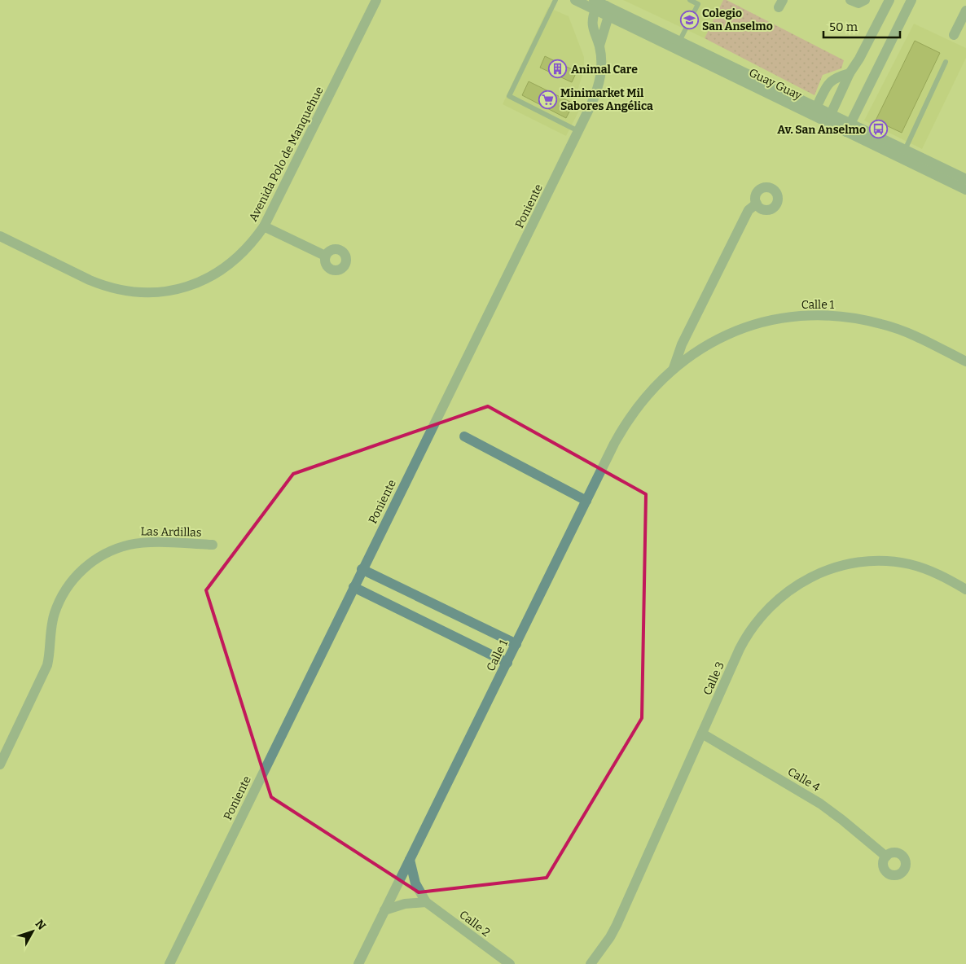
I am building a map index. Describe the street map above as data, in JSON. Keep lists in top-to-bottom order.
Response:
{
  "streets": {
    "street": [
      "Guay Guay",
      "Avenida Polo de Manquehue",
      "Poniente",
      "Calle 1",
      "Las Ardillas",
      "Calle 3",
      "Calle 4",
      "Calle 2"
    ]
  },
  "crossings": [
    ["Guay Guay", "Poniente"],
    ["Calle 1", "Calle 2"],
    ["Calle 3", "Calle 4"]
  ],
  "places": {
    "school or university": ["Colegio San Anselmo"],
    "building": ["Animal Care"],
    "supermarket": ["Minimarket Mil Sabores Angélica"],
    "bus stop": ["Av. San Anselmo"]
  },
  "scale_bar": "50 m",
  "north": "top right"
}
